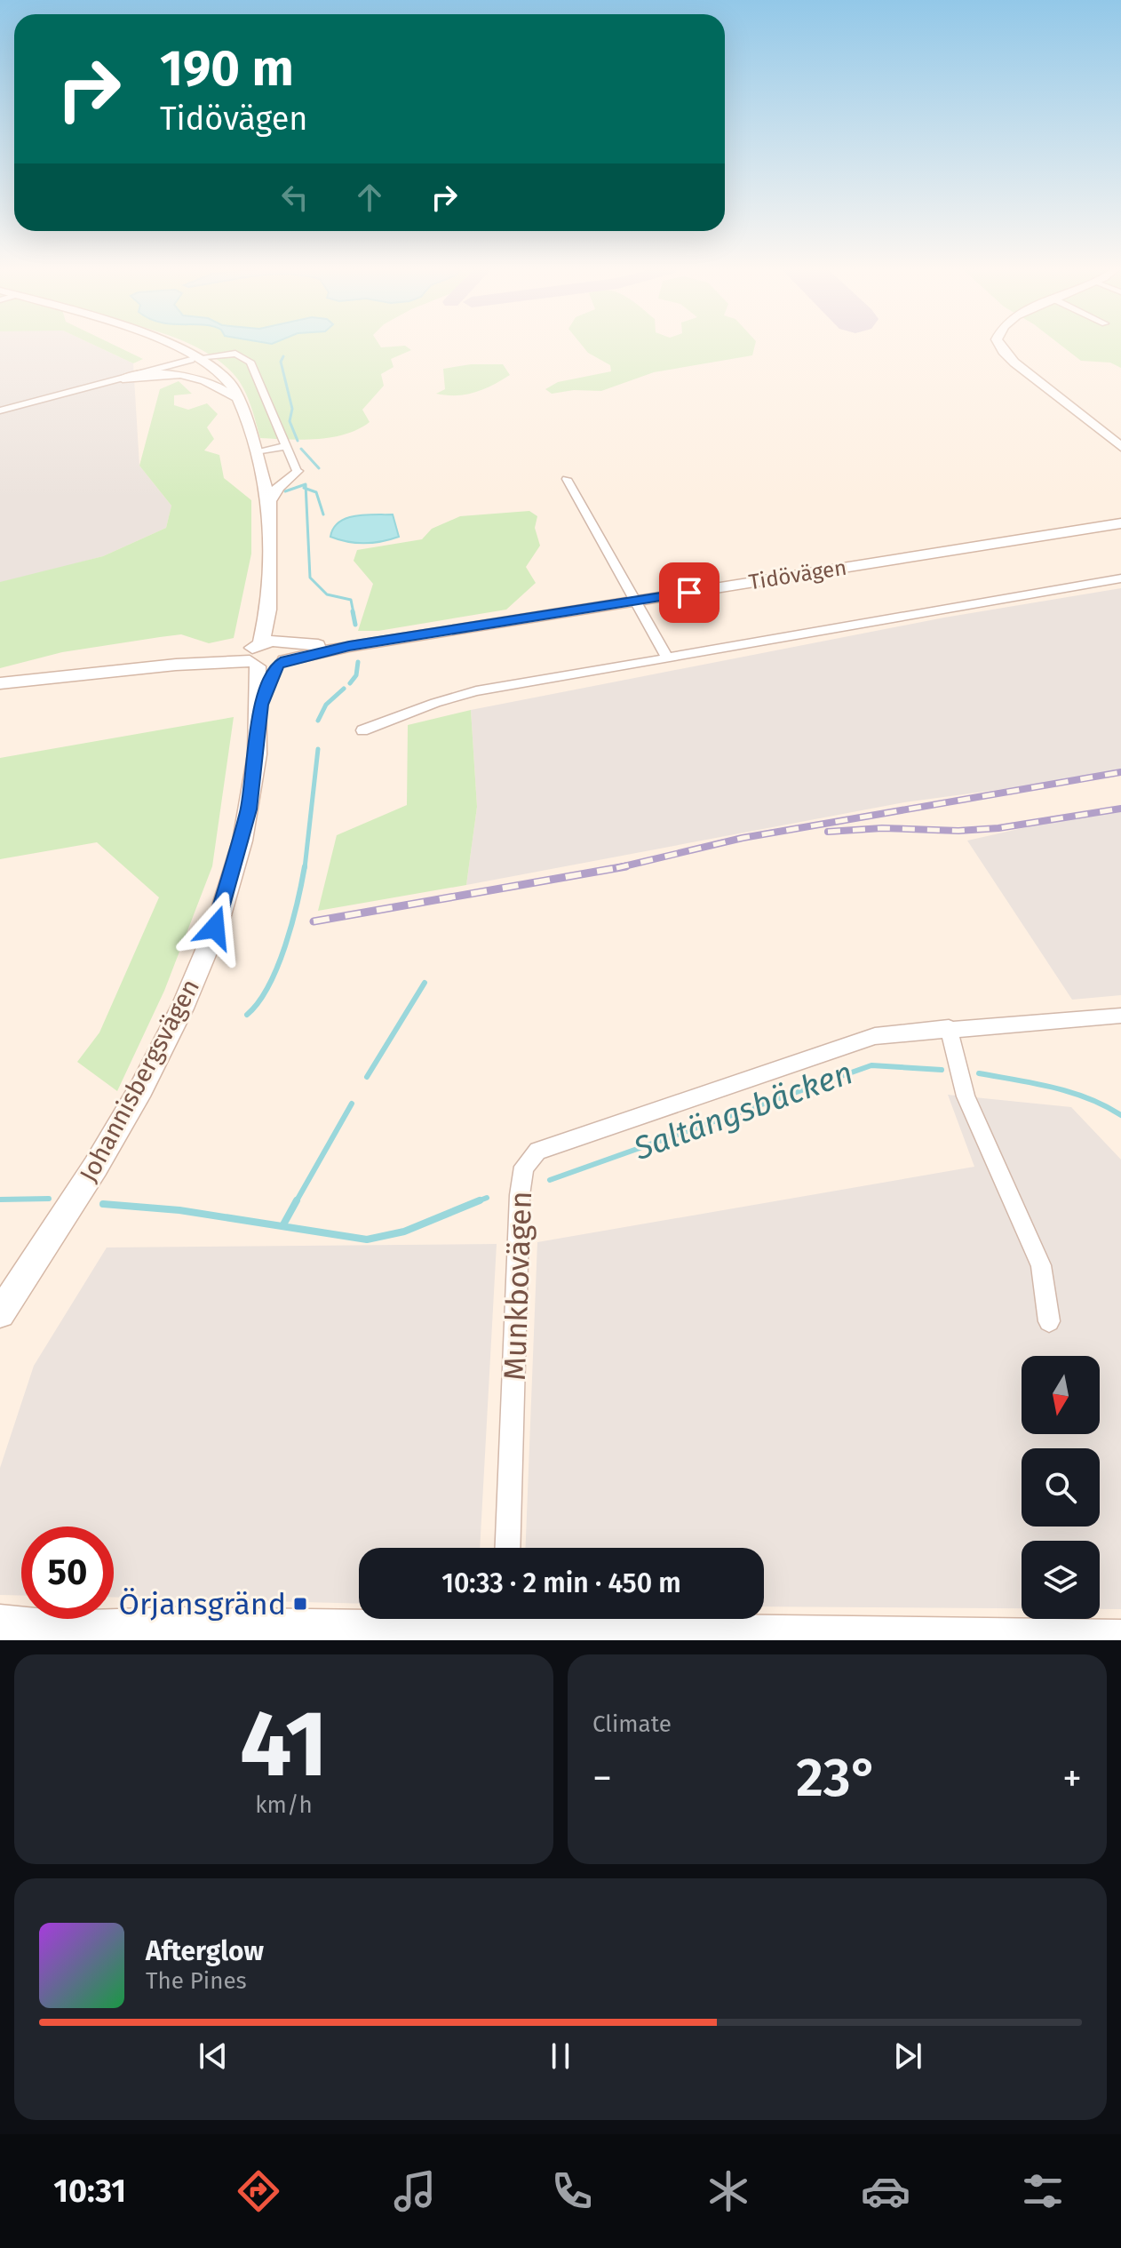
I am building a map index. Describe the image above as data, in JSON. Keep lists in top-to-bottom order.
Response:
{
  "streets": {
    "main road": ["Tidövägen", "Johannisbergsvägen"],
    "street": ["Munkbovägen"]
  },
  "crossings": [
    ["Tidövägen", "Johannisbergsvägen"]
  ],
  "water": ["Saltängsbäcken"],
  "places": {
    "transit": ["Örjansgränd"]
  },
  "north": "bottom",
  "page": {
    "turn": ["190 m", "Tidövägen"],
    "limit": "50",
    "trip": "10:33 · 2 min · 450 m",
    "tile": [
      ["41", "km/h"],
      "Climate"
    ],
    "heat": ["−", "23°", "+"],
    "song": ["Afterglow", "The Pines"],
    "tabs": "10:31"
  }
}
